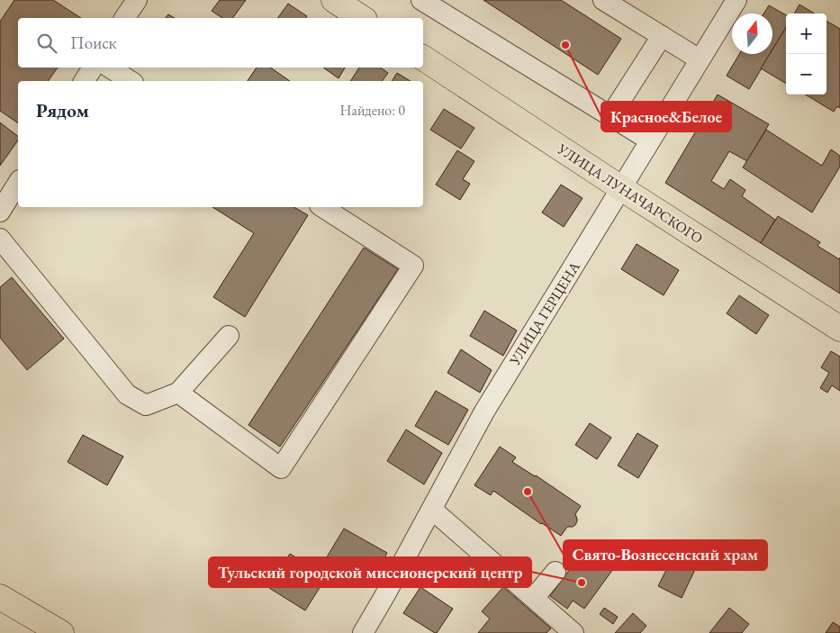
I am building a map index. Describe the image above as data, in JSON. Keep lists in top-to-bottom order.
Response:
{
  "streets": {
    "main road": ["УЛИЦА ЛУНАЧАРСКОГО"],
    "street": ["УЛИЦА ГЕРЦЕНА"]
  },
  "crossings": [
    ["УЛИЦА ЛУНАЧАРСКОГО", "УЛИЦА ГЕРЦЕНА"]
  ],
  "places": ["Красное&Белое", "Свято-Вознесенский храм", "Тульский городской миссионерский центр"],
  "north": "top",
  "page": {
    "map_buttons": ["+", "−"],
    "search": "Поиск",
    "heading": ["Рядом", "Найдено: 0"]
  }
}
